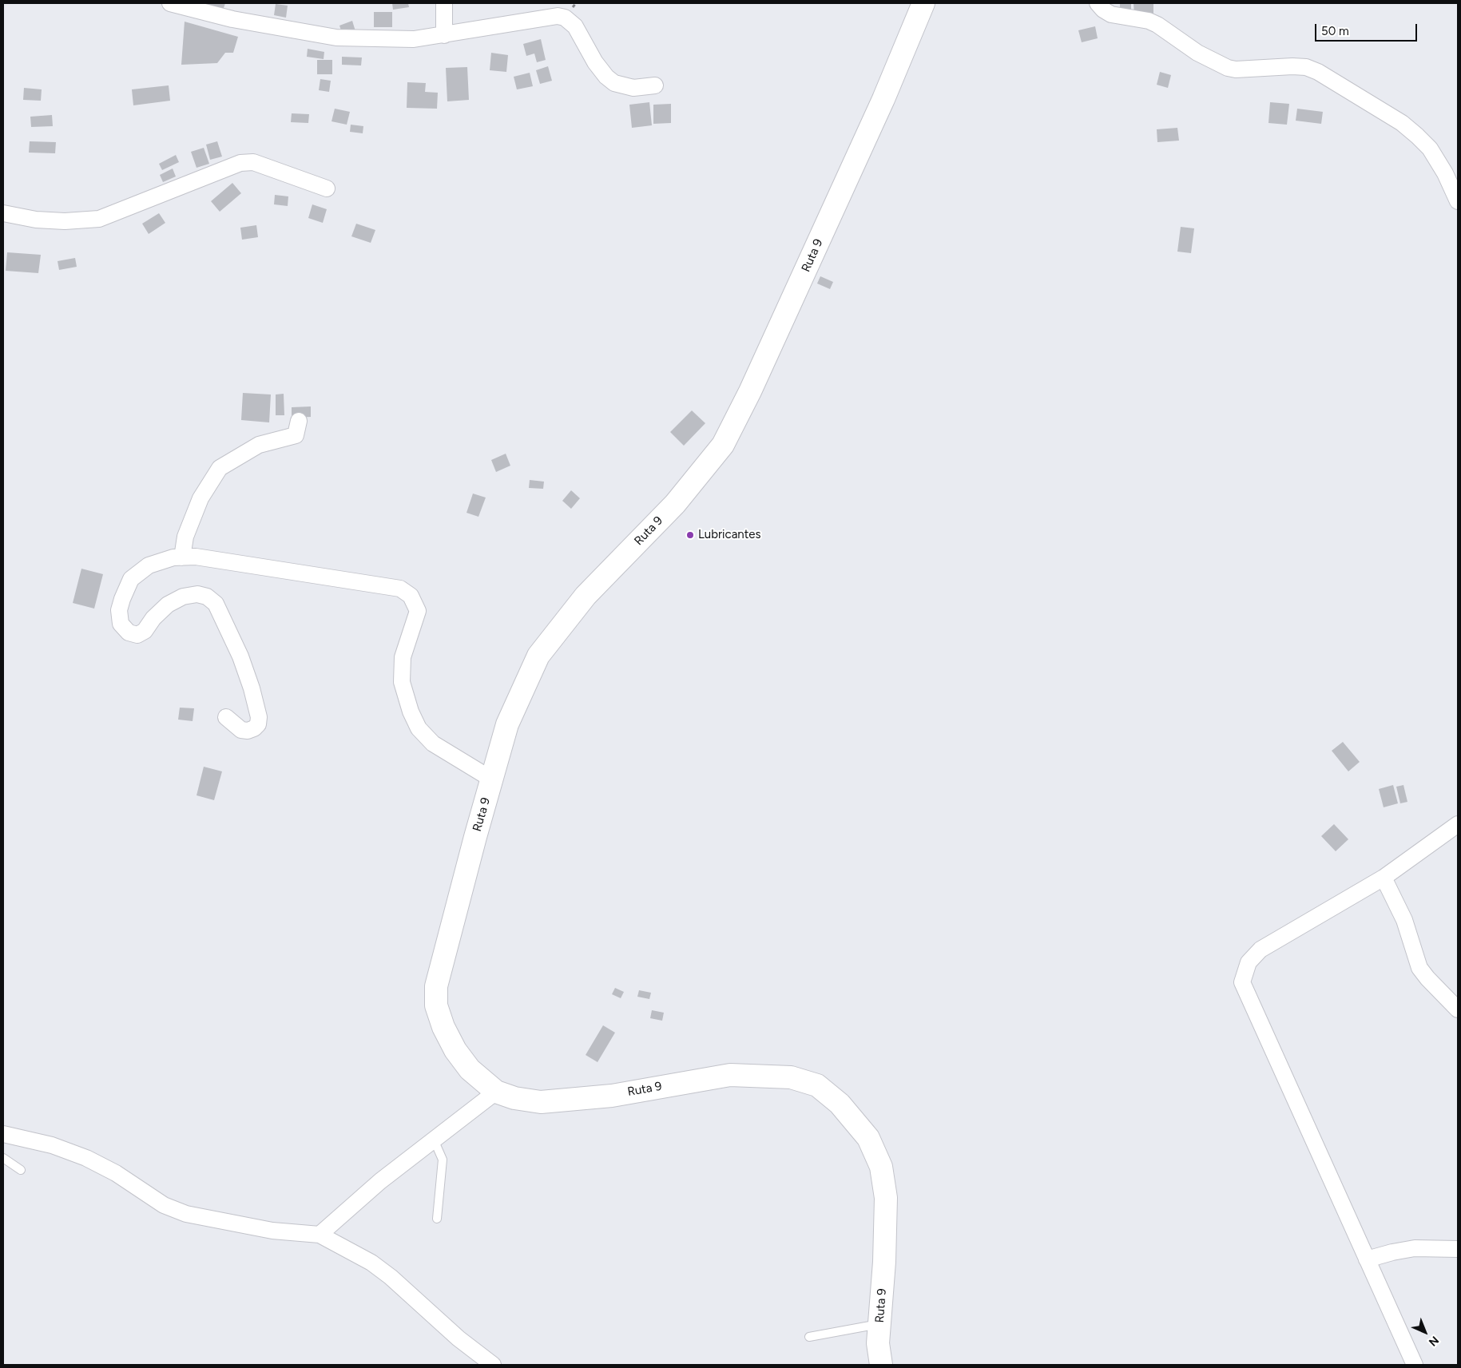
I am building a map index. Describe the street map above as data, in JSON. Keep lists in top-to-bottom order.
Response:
{
  "streets": {
    "main road": ["Ruta 9"]
  },
  "places": ["Lubricantes"],
  "scale_bar": "50 m",
  "north": "bottom right"
}
